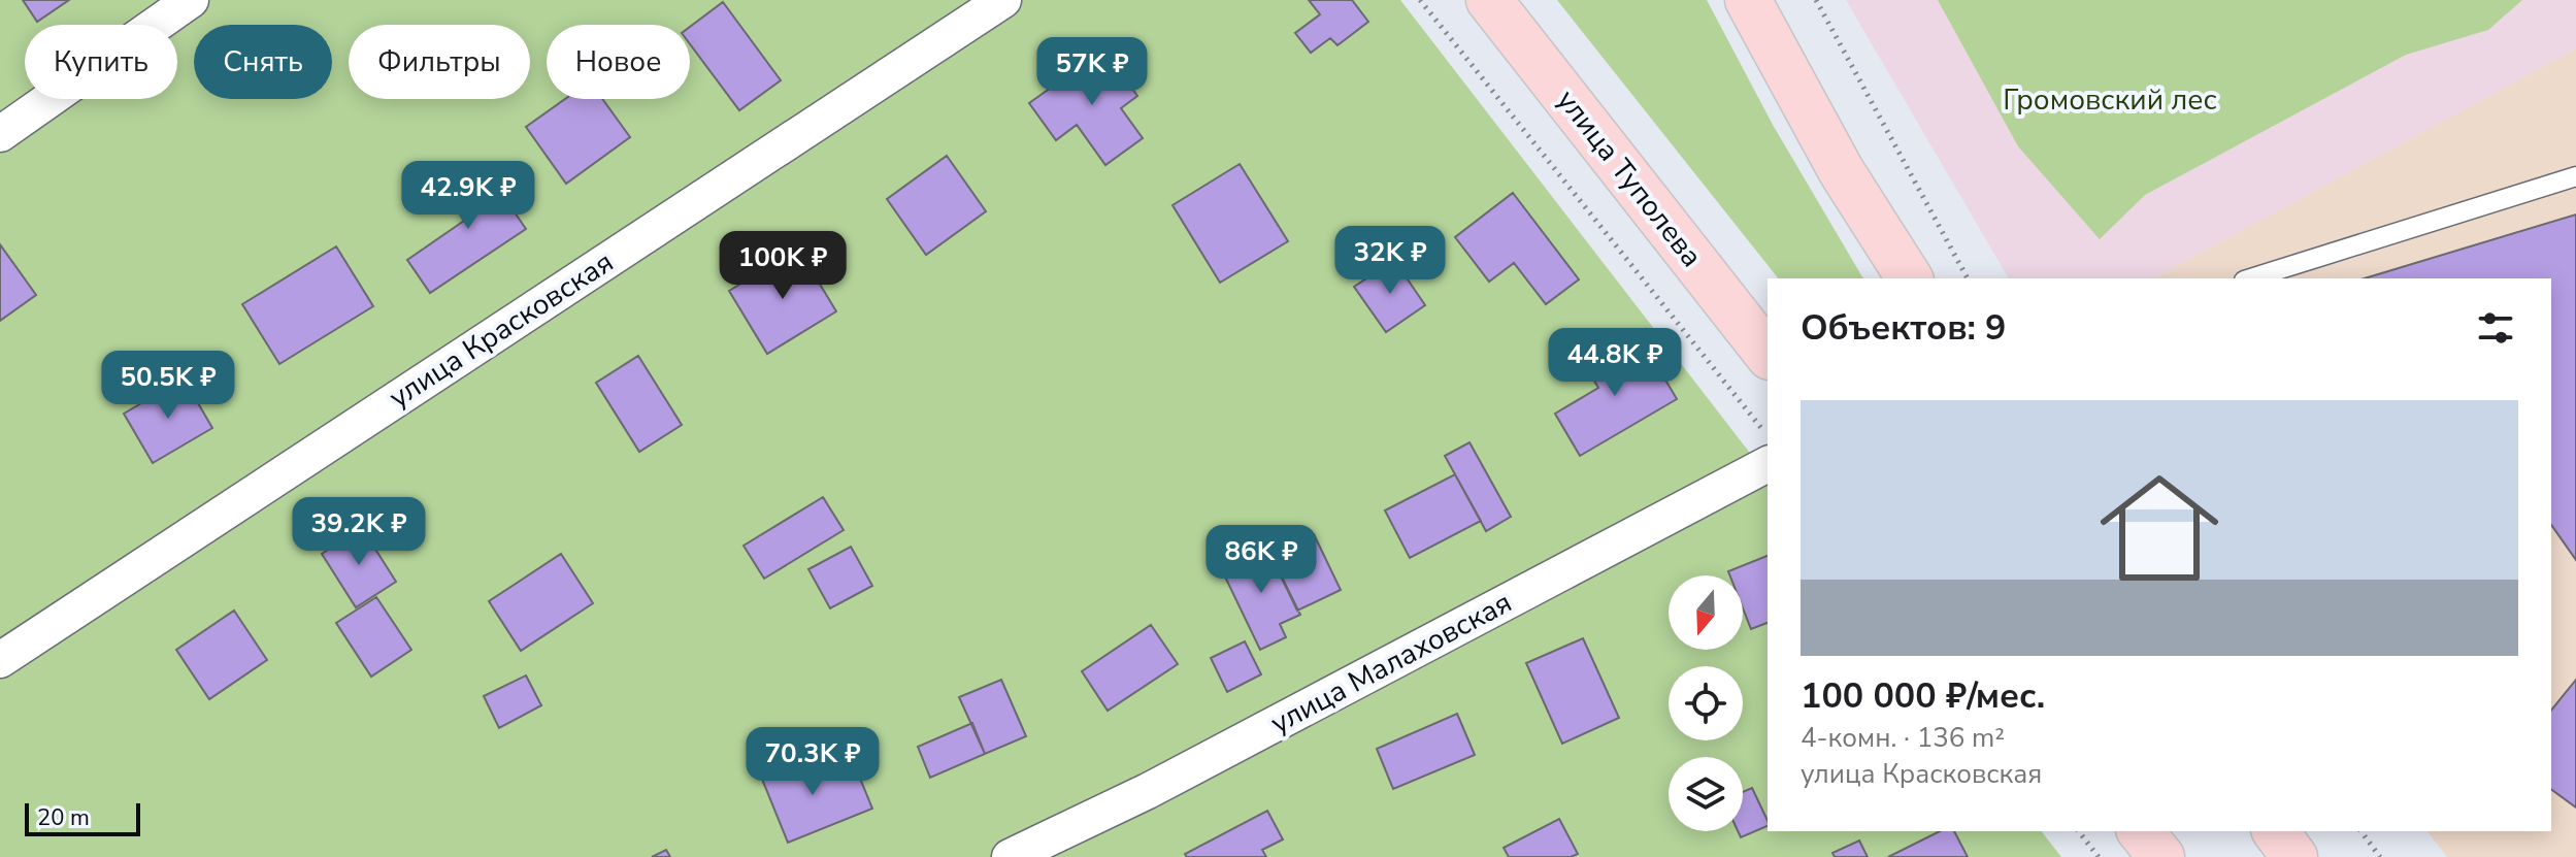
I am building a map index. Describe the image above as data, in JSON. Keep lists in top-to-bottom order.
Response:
{
  "streets": {
    "main road": ["улица Туполева"],
    "street": ["улица Красковская", "улица Малаховская"]
  },
  "parks": ["Громовский лес"],
  "scale_bar": "20 m",
  "north": "bottom",
  "page": {
    "chip": [
      "Купить",
      "Снять",
      "Фильтры",
      "Новое"
    ],
    "price": [
      "57K ₽",
      "42.9K ₽",
      "32K ₽",
      "100K ₽",
      "44.8K ₽",
      "50.5K ₽",
      "39.2K ₽",
      "86K ₽",
      "70.3K ₽"
    ],
    "heading": "Объектов: 9",
    "list": [
      {
        "name": "100 000 ₽/мес.",
        "note": "4-комн. · 136 m² · улица Красковская"
      }
    ],
    "scale": "20 m"
  }
}
